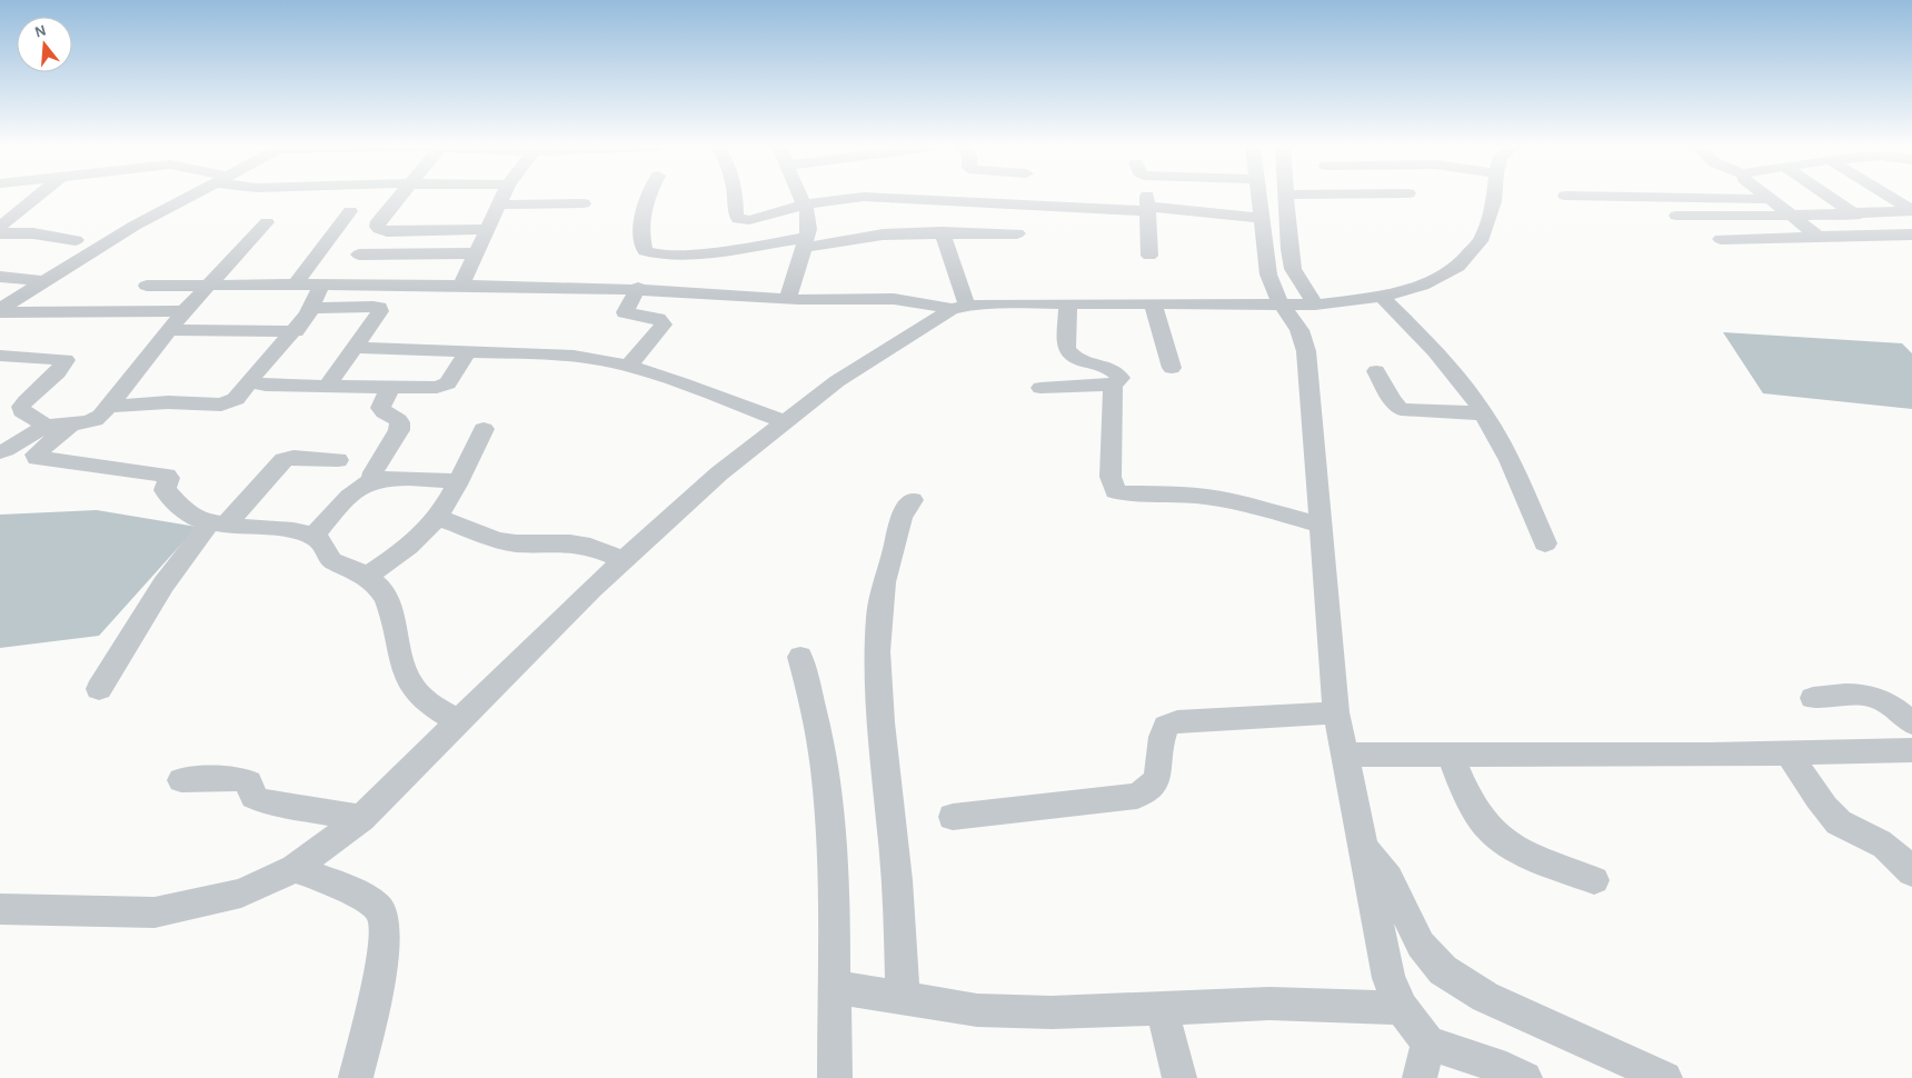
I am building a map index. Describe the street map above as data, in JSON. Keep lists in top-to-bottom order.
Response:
{
  "north": "top"
}
